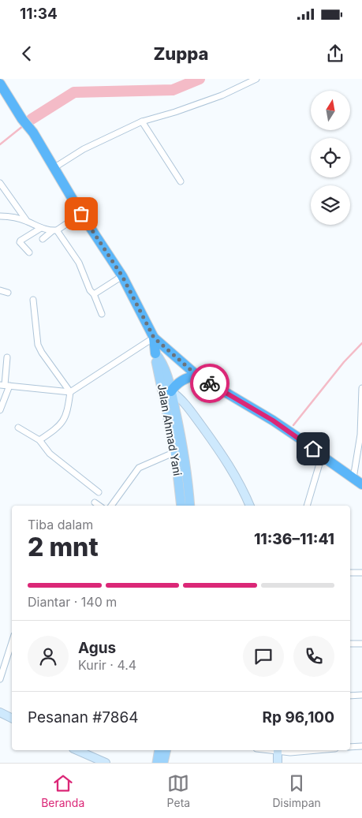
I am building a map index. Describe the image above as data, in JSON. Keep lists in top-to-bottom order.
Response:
{
  "streets": {
    "main road": ["Jalan Ahmad Yani"]
  },
  "north": "top",
  "page": {
    "status": "11:34",
    "header": "Zuppa",
    "heading": ["2 mnt", "Tiba dalam", "11:36–11:41"],
    "panel": [
      "Agus",
      "Kurir · 4.4",
      "Pesanan #7864",
      "Rp 96,100"
    ],
    "bar": "Diantar · 140 m",
    "tabs": ["Beranda", "Peta", "Disimpan"]
  }
}
